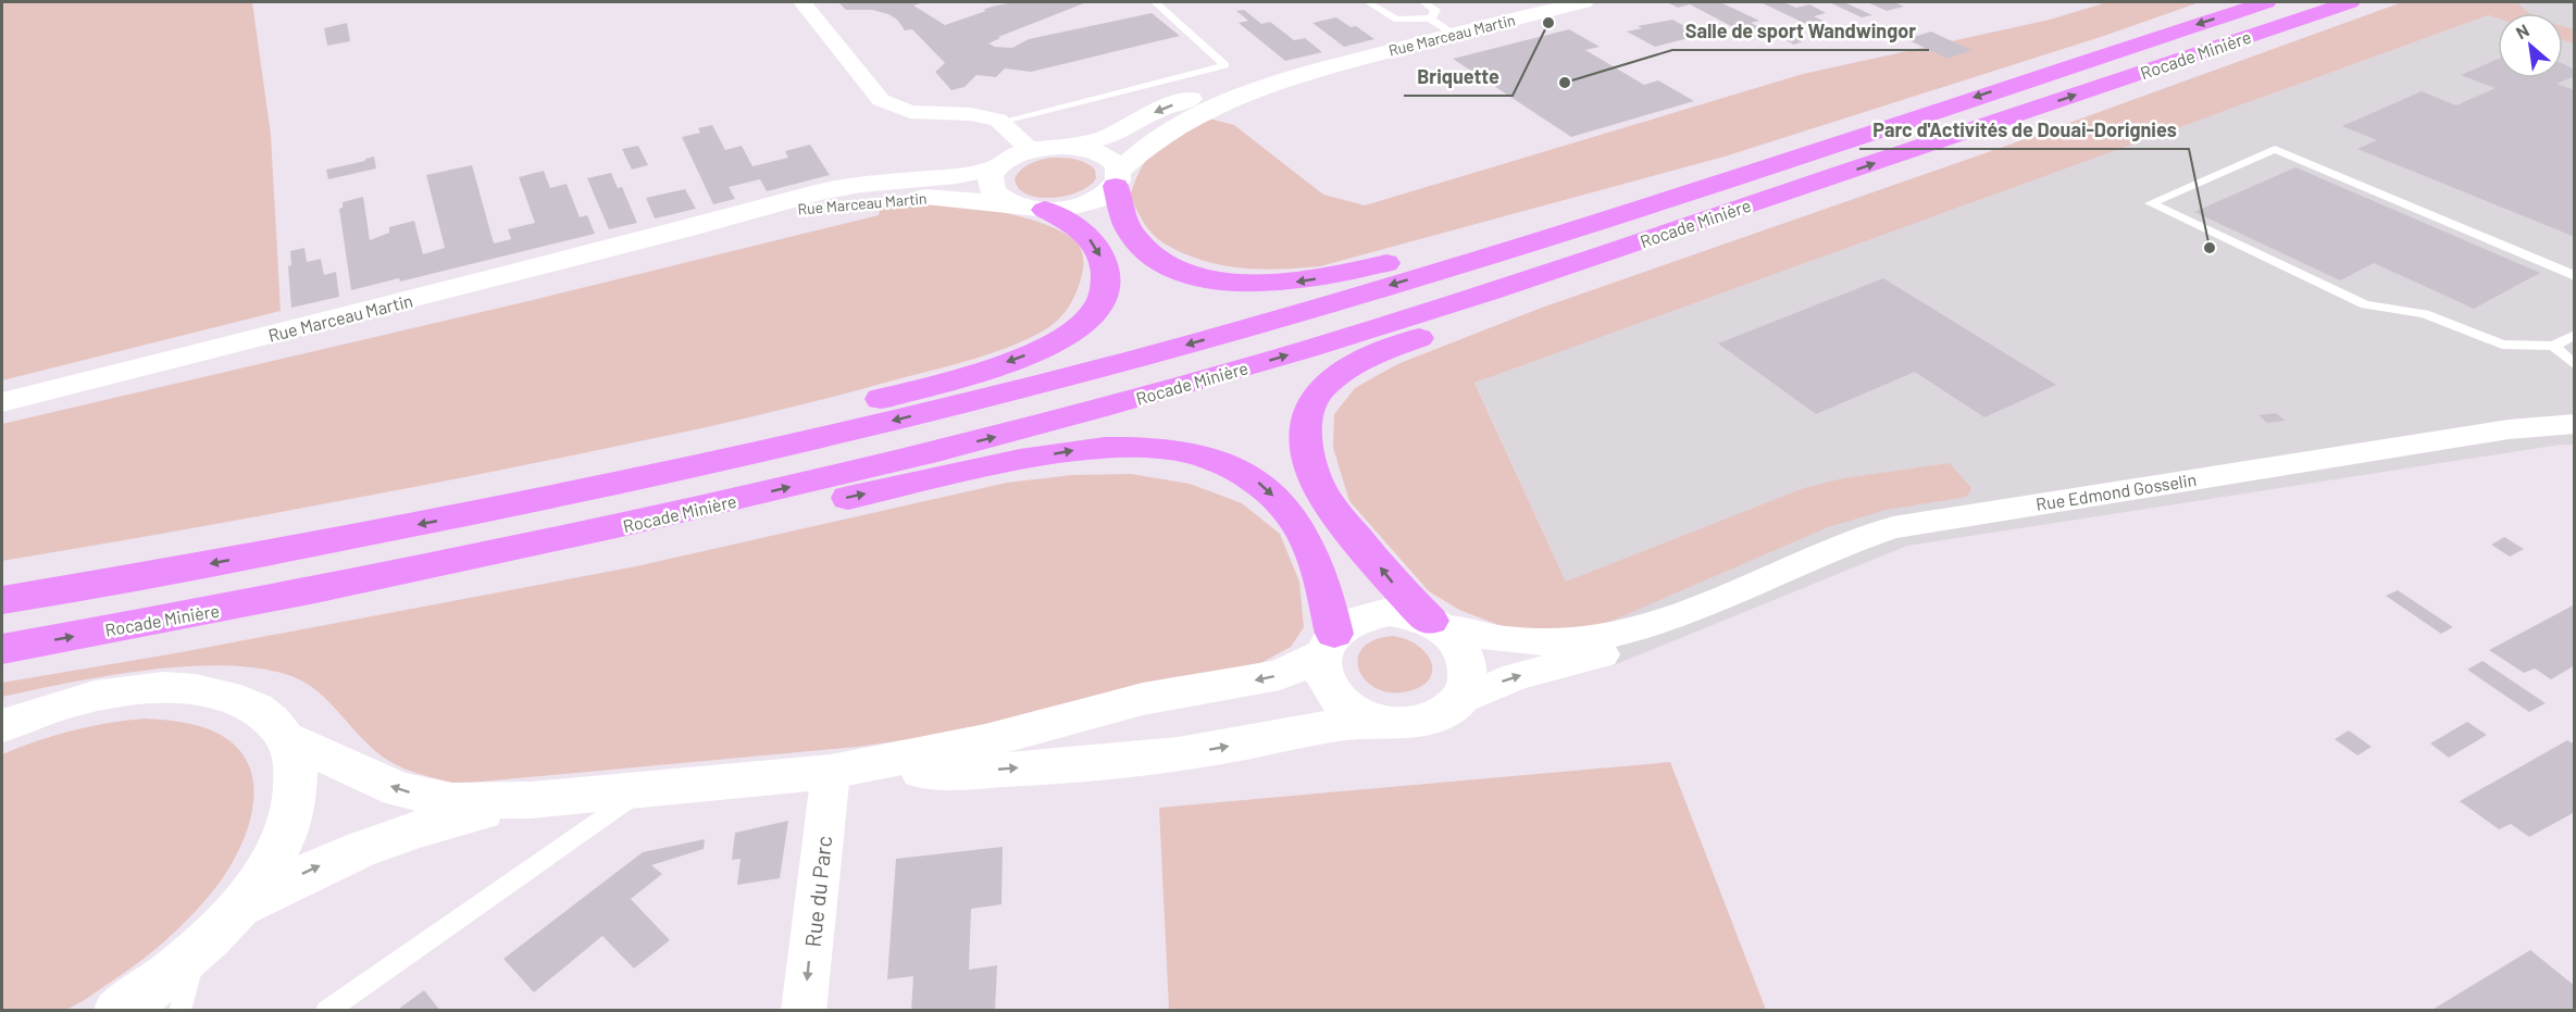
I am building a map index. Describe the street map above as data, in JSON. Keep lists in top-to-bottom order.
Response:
{
  "streets": {
    "highway": ["Rocade Minière"],
    "street": ["Rue Marceau Martin", "Rue Edmond Gosselin", "Rue du Parc"]
  },
  "one_way": ["Rue du Parc"],
  "places": ["Briquette", "Salle de sport Wandwingor", "Parc d'Activités de Douai-Dorignies"],
  "north": "top left"
}
